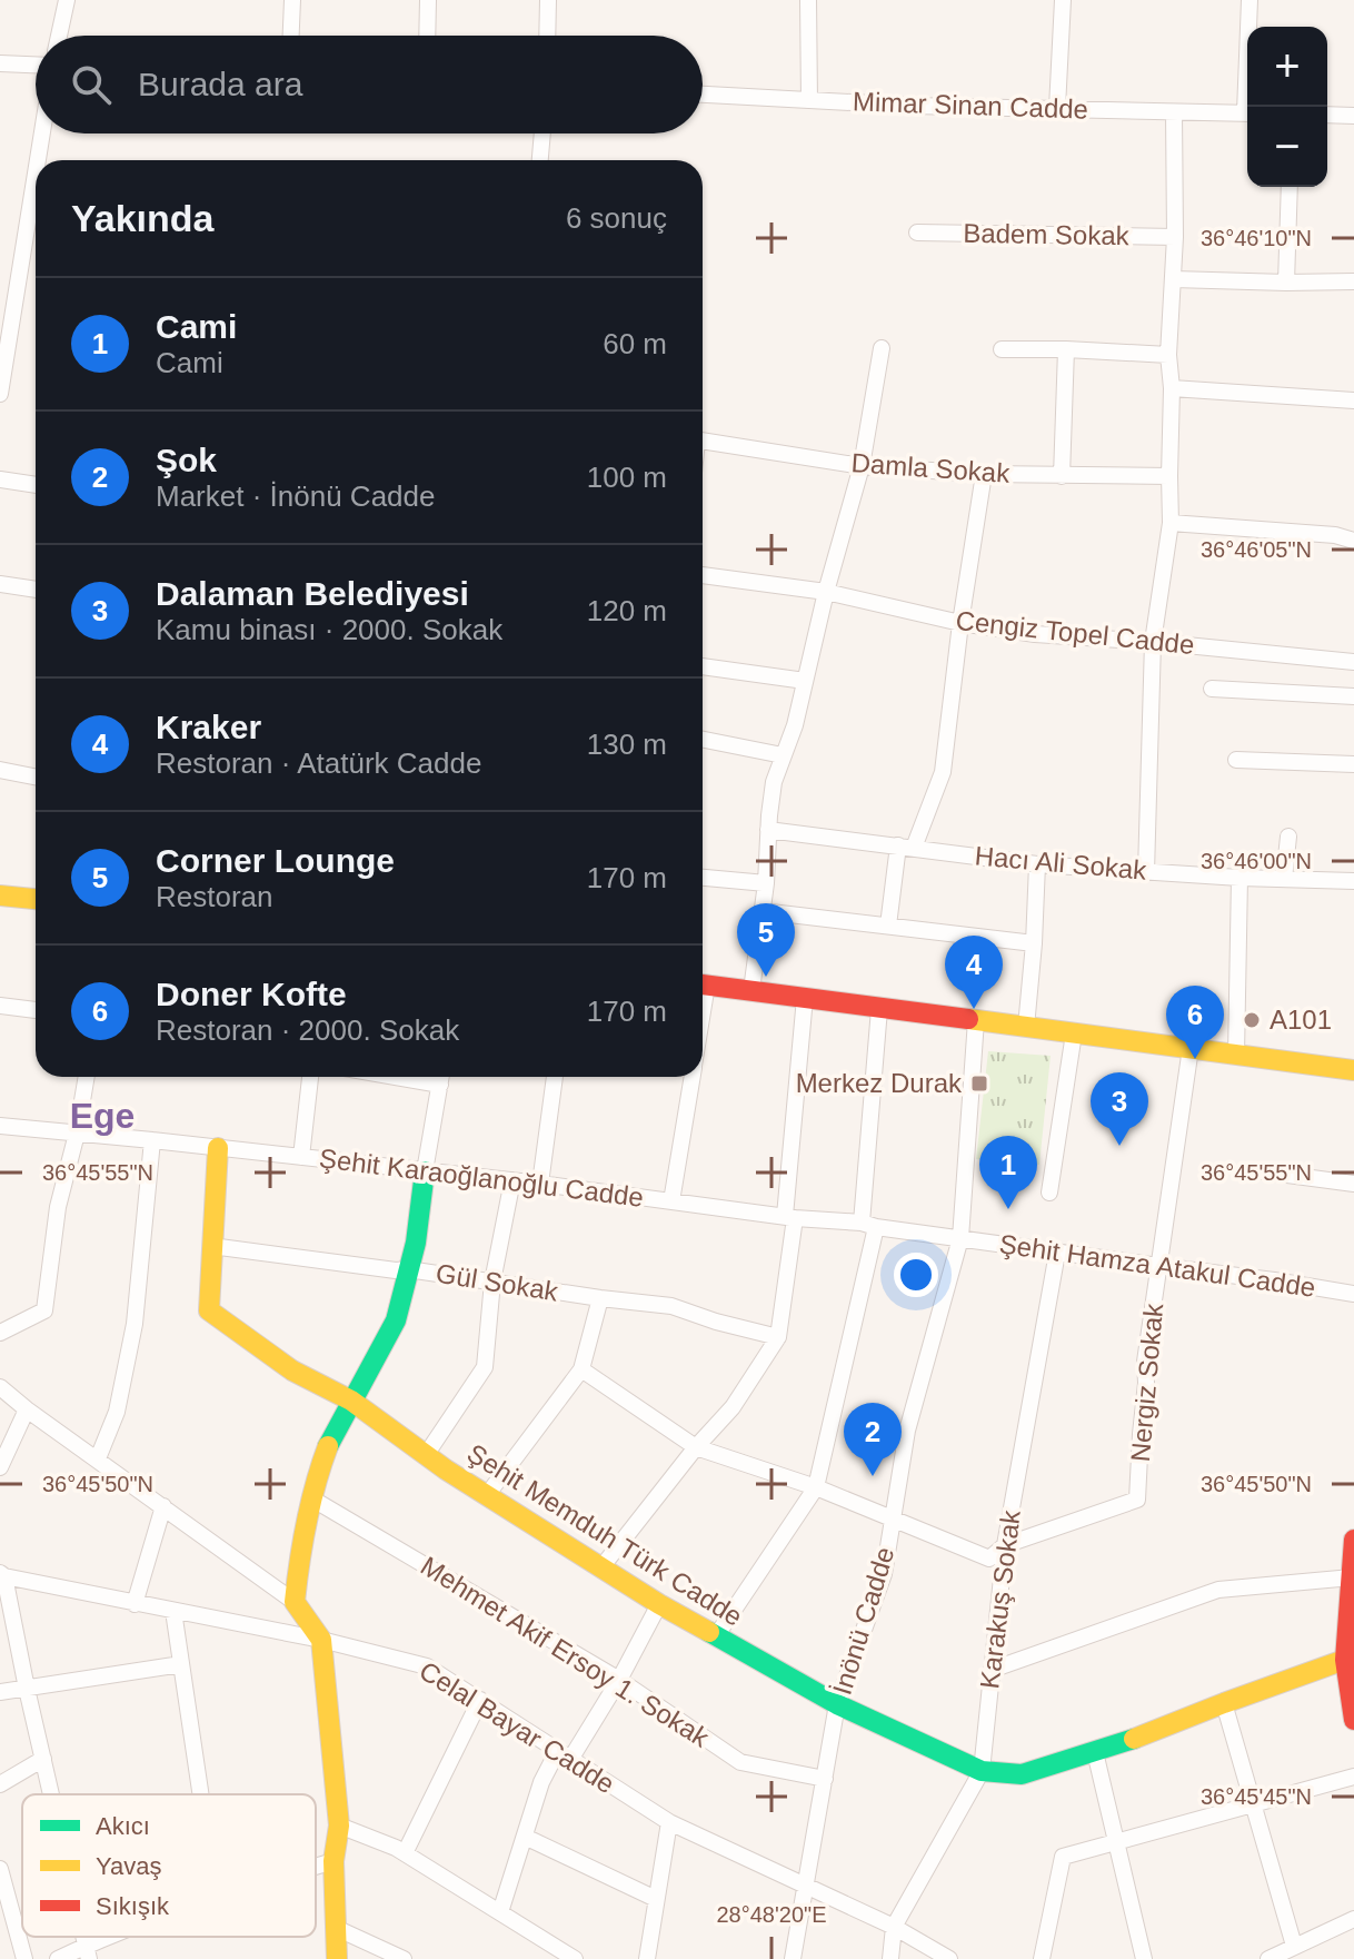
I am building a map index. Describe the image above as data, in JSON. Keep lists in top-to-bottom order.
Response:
{
  "streets": {
    "street": [
      "Mimar Sinan Cadde",
      "Badem Sokak",
      "Damla Sokak",
      "Cengiz Topel Cadde",
      "Hacı Ali Sokak",
      "Şehit Karaoğlanoğlu Cadde",
      "Şehit Hamza Atakul Cadde",
      "Gül Sokak",
      "Nergiz Sokak",
      "Şehit Memduh Türk Cadde",
      "Karakuş Sokak",
      "İnönü Cadde",
      "Mehmet Akif Ersoy 1. Sokak",
      "Celal Bayar Cadde"
    ]
  },
  "crossings": [
    ["Şehit Karaoğlanoğlu Cadde", "Şehit Hamza Atakul Cadde"],
    ["Şehit Karaoğlanoğlu Cadde", "İnönü Cadde"],
    ["Şehit Hamza Atakul Cadde", "Nergiz Sokak"],
    ["Şehit Hamza Atakul Cadde", "Karakuş Sokak"],
    ["Şehit Hamza Atakul Cadde", "İnönü Cadde"],
    ["Gül Sokak", "Şehit Memduh Türk Cadde"],
    ["Nergiz Sokak", "Karakuş Sokak"],
    ["Şehit Memduh Türk Cadde", "Karakuş Sokak"],
    ["Şehit Memduh Türk Cadde", "İnönü Cadde"],
    ["Karakuş Sokak", "Celal Bayar Cadde"],
    ["İnönü Cadde", "Mehmet Akif Ersoy 1. Sokak"],
    ["İnönü Cadde", "Celal Bayar Cadde"]
  ],
  "districts": ["Ege"],
  "places": {
    "other": ["A101"],
    "transit": ["Merkez Durak"]
  },
  "legend": ["Akıcı", "Yavaş", "Sıkışık"],
  "page": {
    "map_buttons": ["+", "−"],
    "search": "Burada ara",
    "heading": ["Yakında", "6 sonuç"],
    "list": [
      {
        "mark": "1",
        "name": "Cami",
        "note": "Cami",
        "value": "60 m"
      },
      {
        "mark": "2",
        "name": "Şok",
        "note": "Market · İnönü Cadde",
        "value": "100 m"
      },
      {
        "mark": "3",
        "name": "Dalaman Belediyesi",
        "note": "Kamu binası · 2000. Sokak",
        "value": "120 m"
      },
      {
        "mark": "4",
        "name": "Kraker",
        "note": "Restoran · Atatürk Cadde",
        "value": "130 m"
      },
      {
        "mark": "5",
        "name": "Corner Lounge",
        "note": "Restoran",
        "value": "170 m"
      },
      {
        "mark": "6",
        "name": "Doner Kofte",
        "note": "Restoran · 2000. Sokak",
        "value": "170 m"
      }
    ],
    "pins": [
      "5",
      "4",
      "6",
      "3",
      "1",
      "2"
    ]
  },
  "coordinates": [
    "36°46'10\"N",
    "36°46'05\"N",
    "36°46'00\"N",
    "36°45'55\"N",
    "36°45'50\"N",
    "36°45'45\"N",
    "28°48'20\"E"
  ]
}
